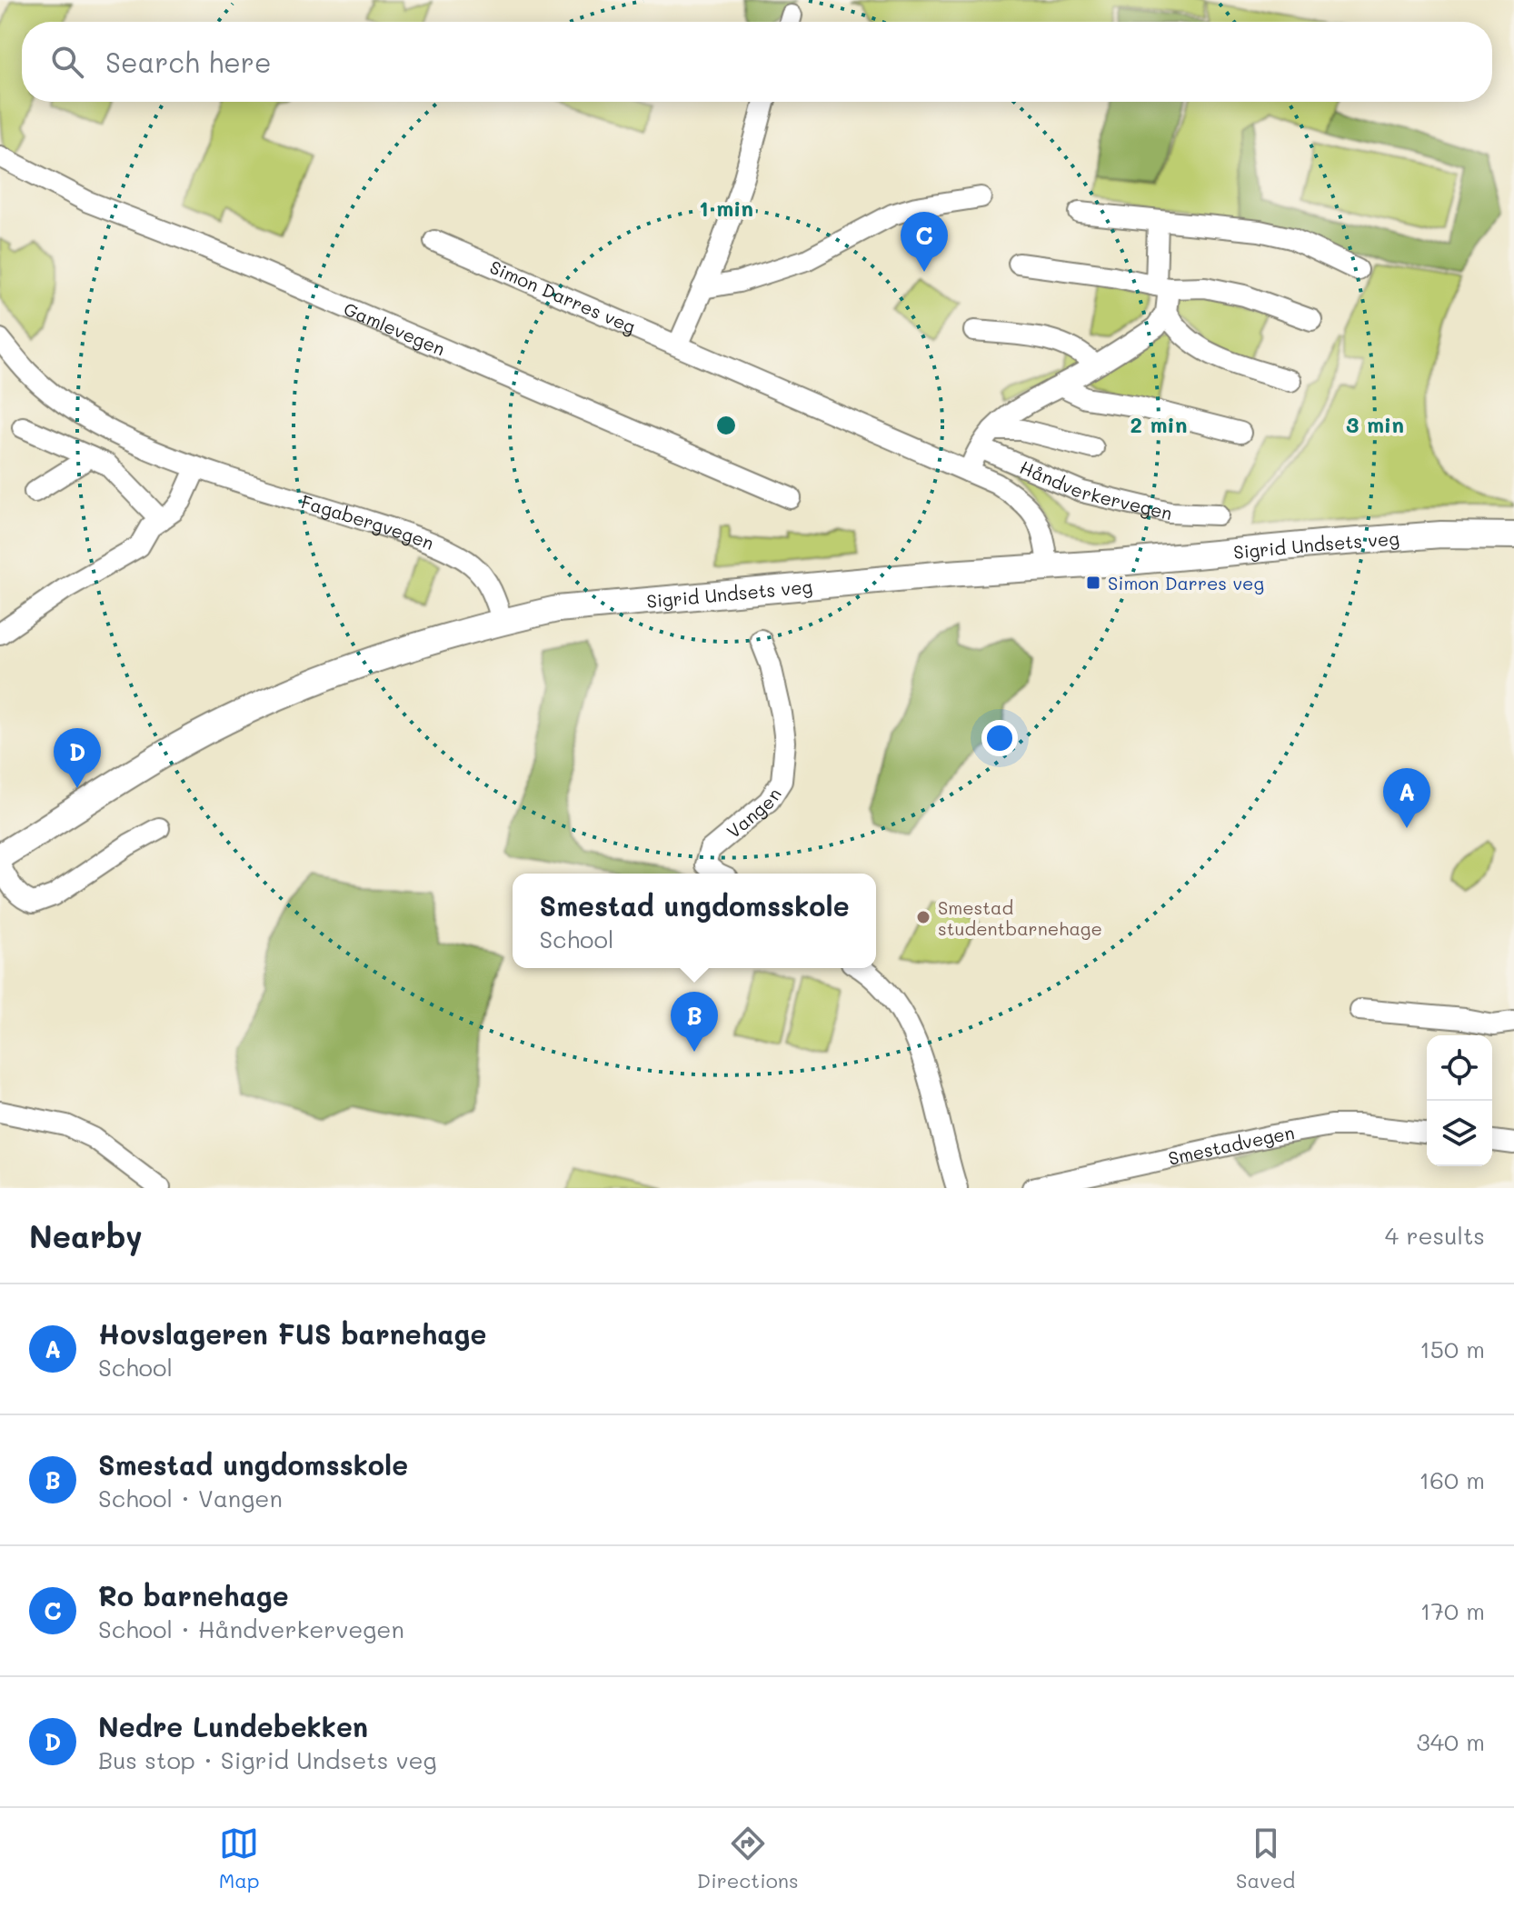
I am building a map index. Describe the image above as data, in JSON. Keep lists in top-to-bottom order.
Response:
{
  "streets": {
    "street": [
      "Simon Darres veg",
      "Gamlevegen",
      "Håndverkervegen",
      "Fagabergvegen",
      "Sigrid Undsets veg",
      "Vangen",
      "Smestadvegen"
    ]
  },
  "crossings": [
    ["Simon Darres veg", "Sigrid Undsets veg"],
    ["Fagabergvegen", "Sigrid Undsets veg"]
  ],
  "places": {
    "transit": ["Simon Darres veg"],
    "other": ["Smestad studentbarnehage"]
  },
  "page": {
    "search": "Search here",
    "pins": [
      "C",
      "D",
      "A",
      "B"
    ],
    "popup": ["Smestad ungdomsskole", "School"],
    "heading": ["Nearby", "4 results"],
    "list": [
      {
        "mark": "A",
        "name": "Hovslageren FUS barnehage",
        "note": "School",
        "value": "150 m"
      },
      {
        "mark": "B",
        "name": "Smestad ungdomsskole",
        "note": "School · Vangen",
        "value": "160 m"
      },
      {
        "mark": "C",
        "name": "Ro barnehage",
        "note": "School · Håndverkervegen",
        "value": "170 m"
      },
      {
        "mark": "D",
        "name": "Nedre Lundebekken",
        "note": "Bus stop · Sigrid Undsets veg",
        "value": "340 m"
      }
    ],
    "nav": ["Map", "Directions", "Saved"]
  },
  "rings": ["1 min", "2 min", "3 min"]
}
